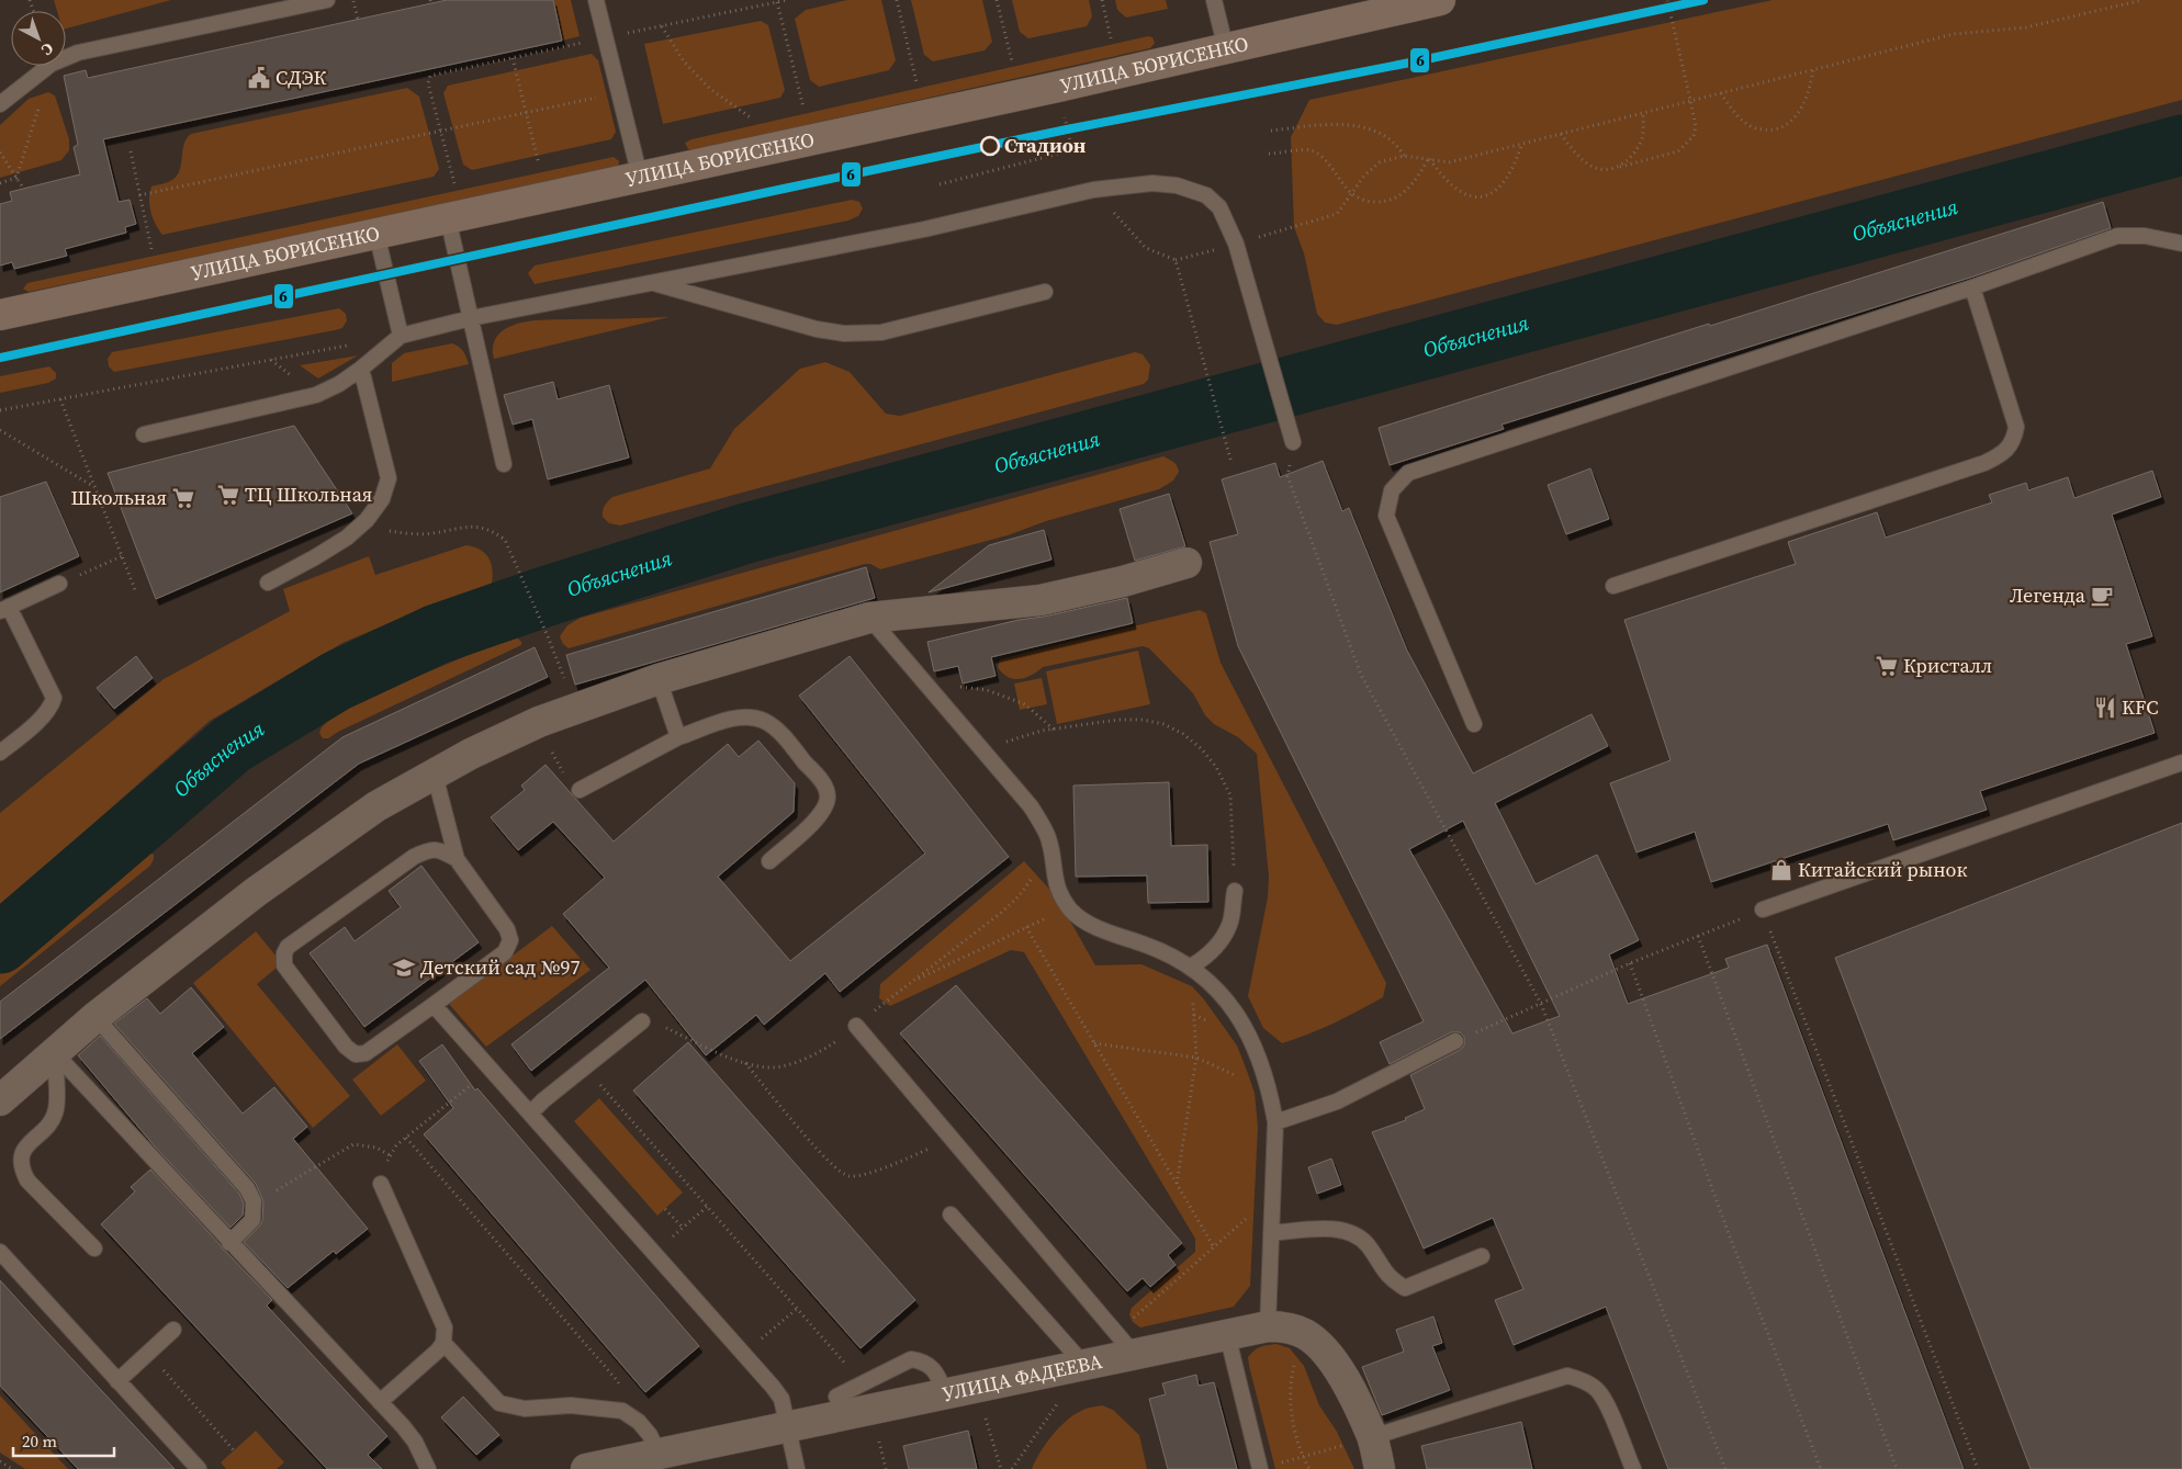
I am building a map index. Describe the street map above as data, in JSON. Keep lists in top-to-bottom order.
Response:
{
  "streets": {
    "main road": ["УЛИЦА БОРИСЕНКО"],
    "street": ["УЛИЦА ФАДЕЕВА"]
  },
  "water": ["Объяснения"],
  "places": {
    "public building": ["СДЭК"],
    "other": ["Стадион"],
    "supermarket": ["ТЦ Школьная", "Школьная", "Кристалл"],
    "cafe": ["Легенда"],
    "restaurant": ["KFC"],
    "shop": ["Китайский рынок"],
    "school or university": ["Детский сад №97"]
  },
  "lines": ["transit line 6"],
  "scale_bar": "20 m",
  "north": "bottom right"
}
